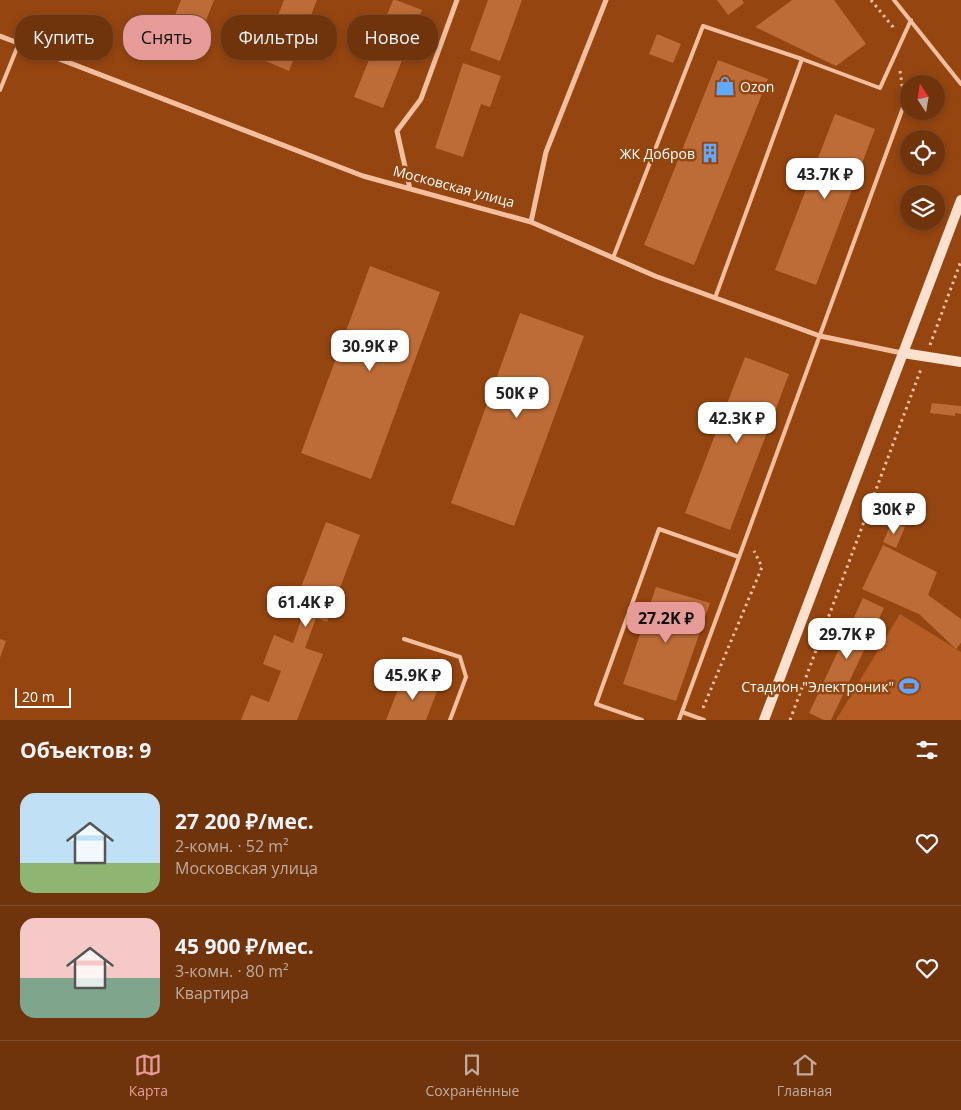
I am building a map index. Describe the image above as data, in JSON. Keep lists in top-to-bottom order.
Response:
{
  "streets": {
    "street": ["Московская улица"]
  },
  "places": {
    "shop": ["Ozon"],
    "building": ["ЖК Добров"],
    "sports": ["Стадион \"Электроник\""]
  },
  "scale_bar": "20 m",
  "north": "top",
  "page": {
    "chip": [
      "Купить",
      "Снять",
      "Фильтры",
      "Новое"
    ],
    "price": [
      "43.7K ₽",
      "30.9K ₽",
      "50K ₽",
      "42.3K ₽",
      "30K ₽",
      "61.4K ₽",
      "27.2K ₽",
      "29.7K ₽",
      "45.9K ₽"
    ],
    "scale": "20 m",
    "heading": "Объектов: 9",
    "list": [
      {
        "name": "27 200 ₽/мес.",
        "note": "2-комн. · 52 m² · Московская улица"
      },
      {
        "name": "45 900 ₽/мес.",
        "note": "3-комн. · 80 m² · Квартира"
      }
    ],
    "tabs": ["Карта", "Сохранённые", "Главная"]
  }
}
